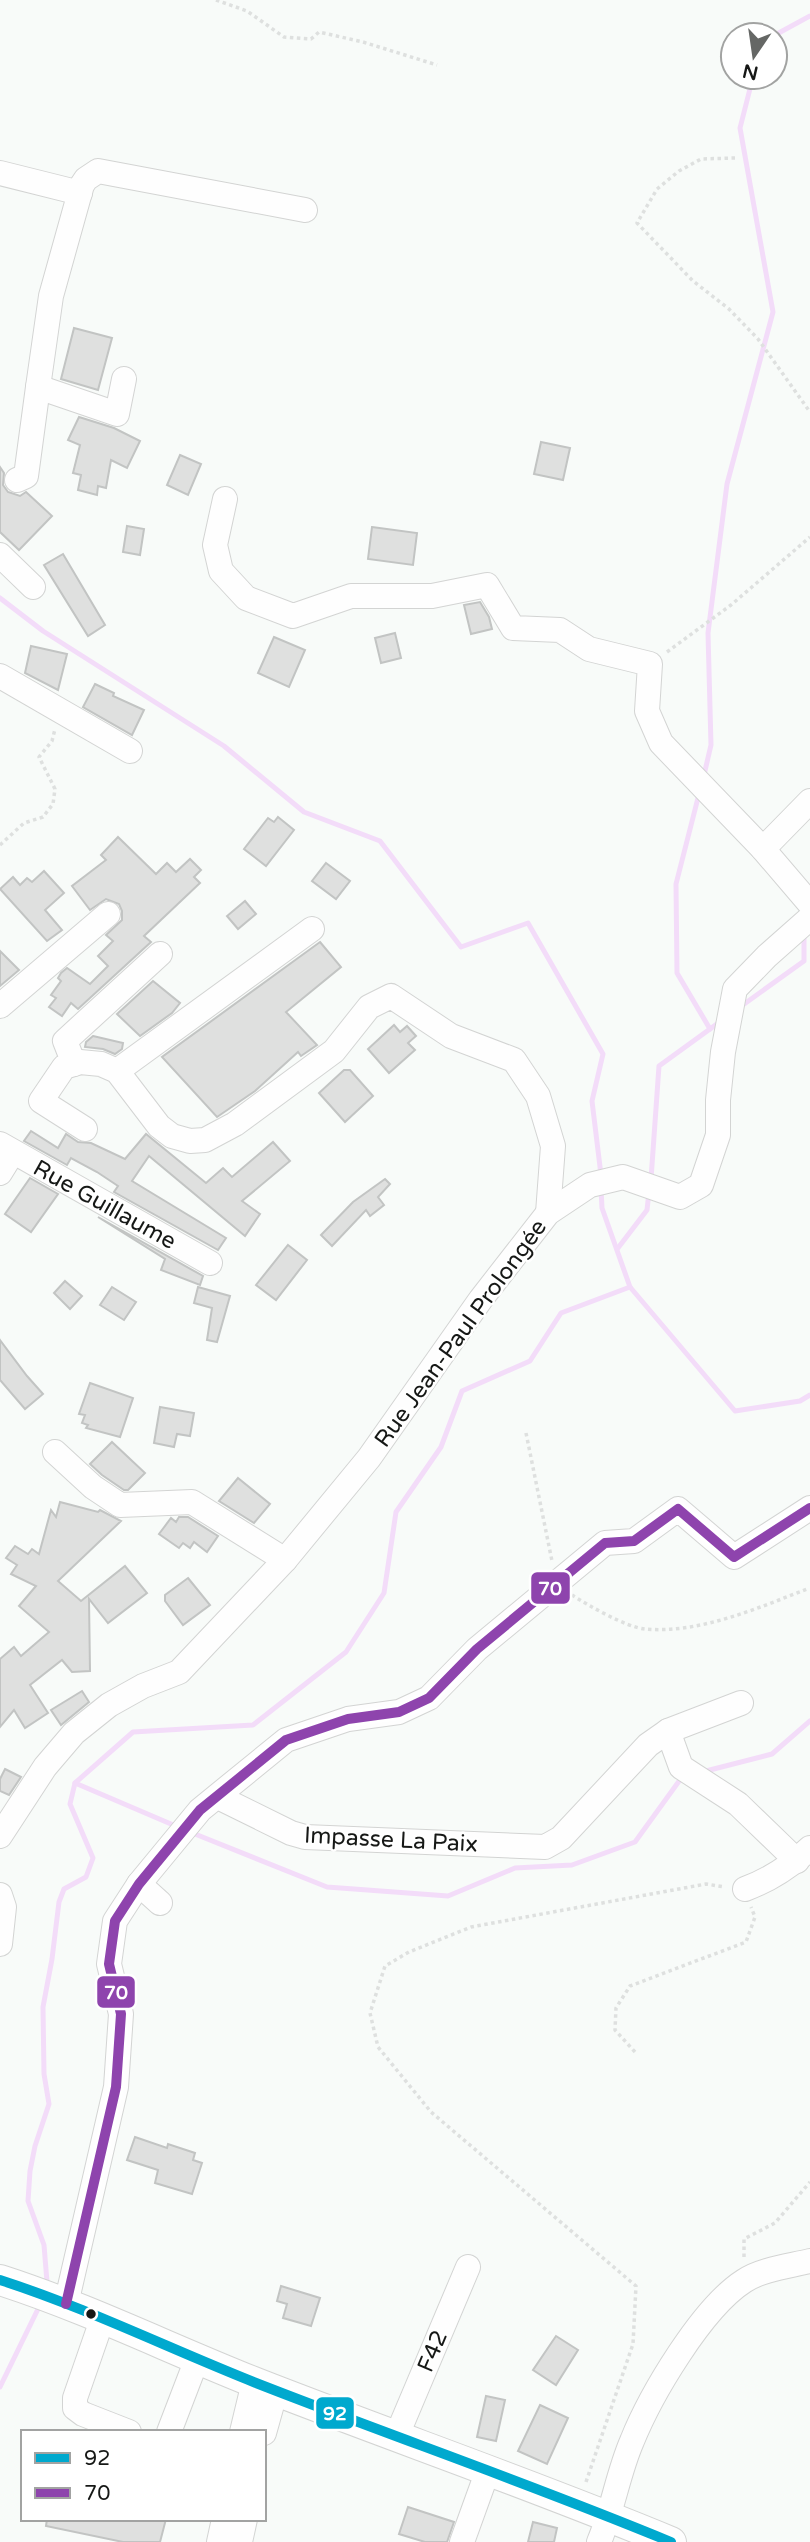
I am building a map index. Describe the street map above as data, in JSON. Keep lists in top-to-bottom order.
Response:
{
  "streets": {
    "street": [
      "Rue Guillaume",
      "Rue Jean-Paul Prolongée",
      "Impasse La Paix",
      "F42"
    ]
  },
  "lines": ["transit line 70", "transit line 92"],
  "legend": ["92", "70"],
  "north": "bottom"
}
